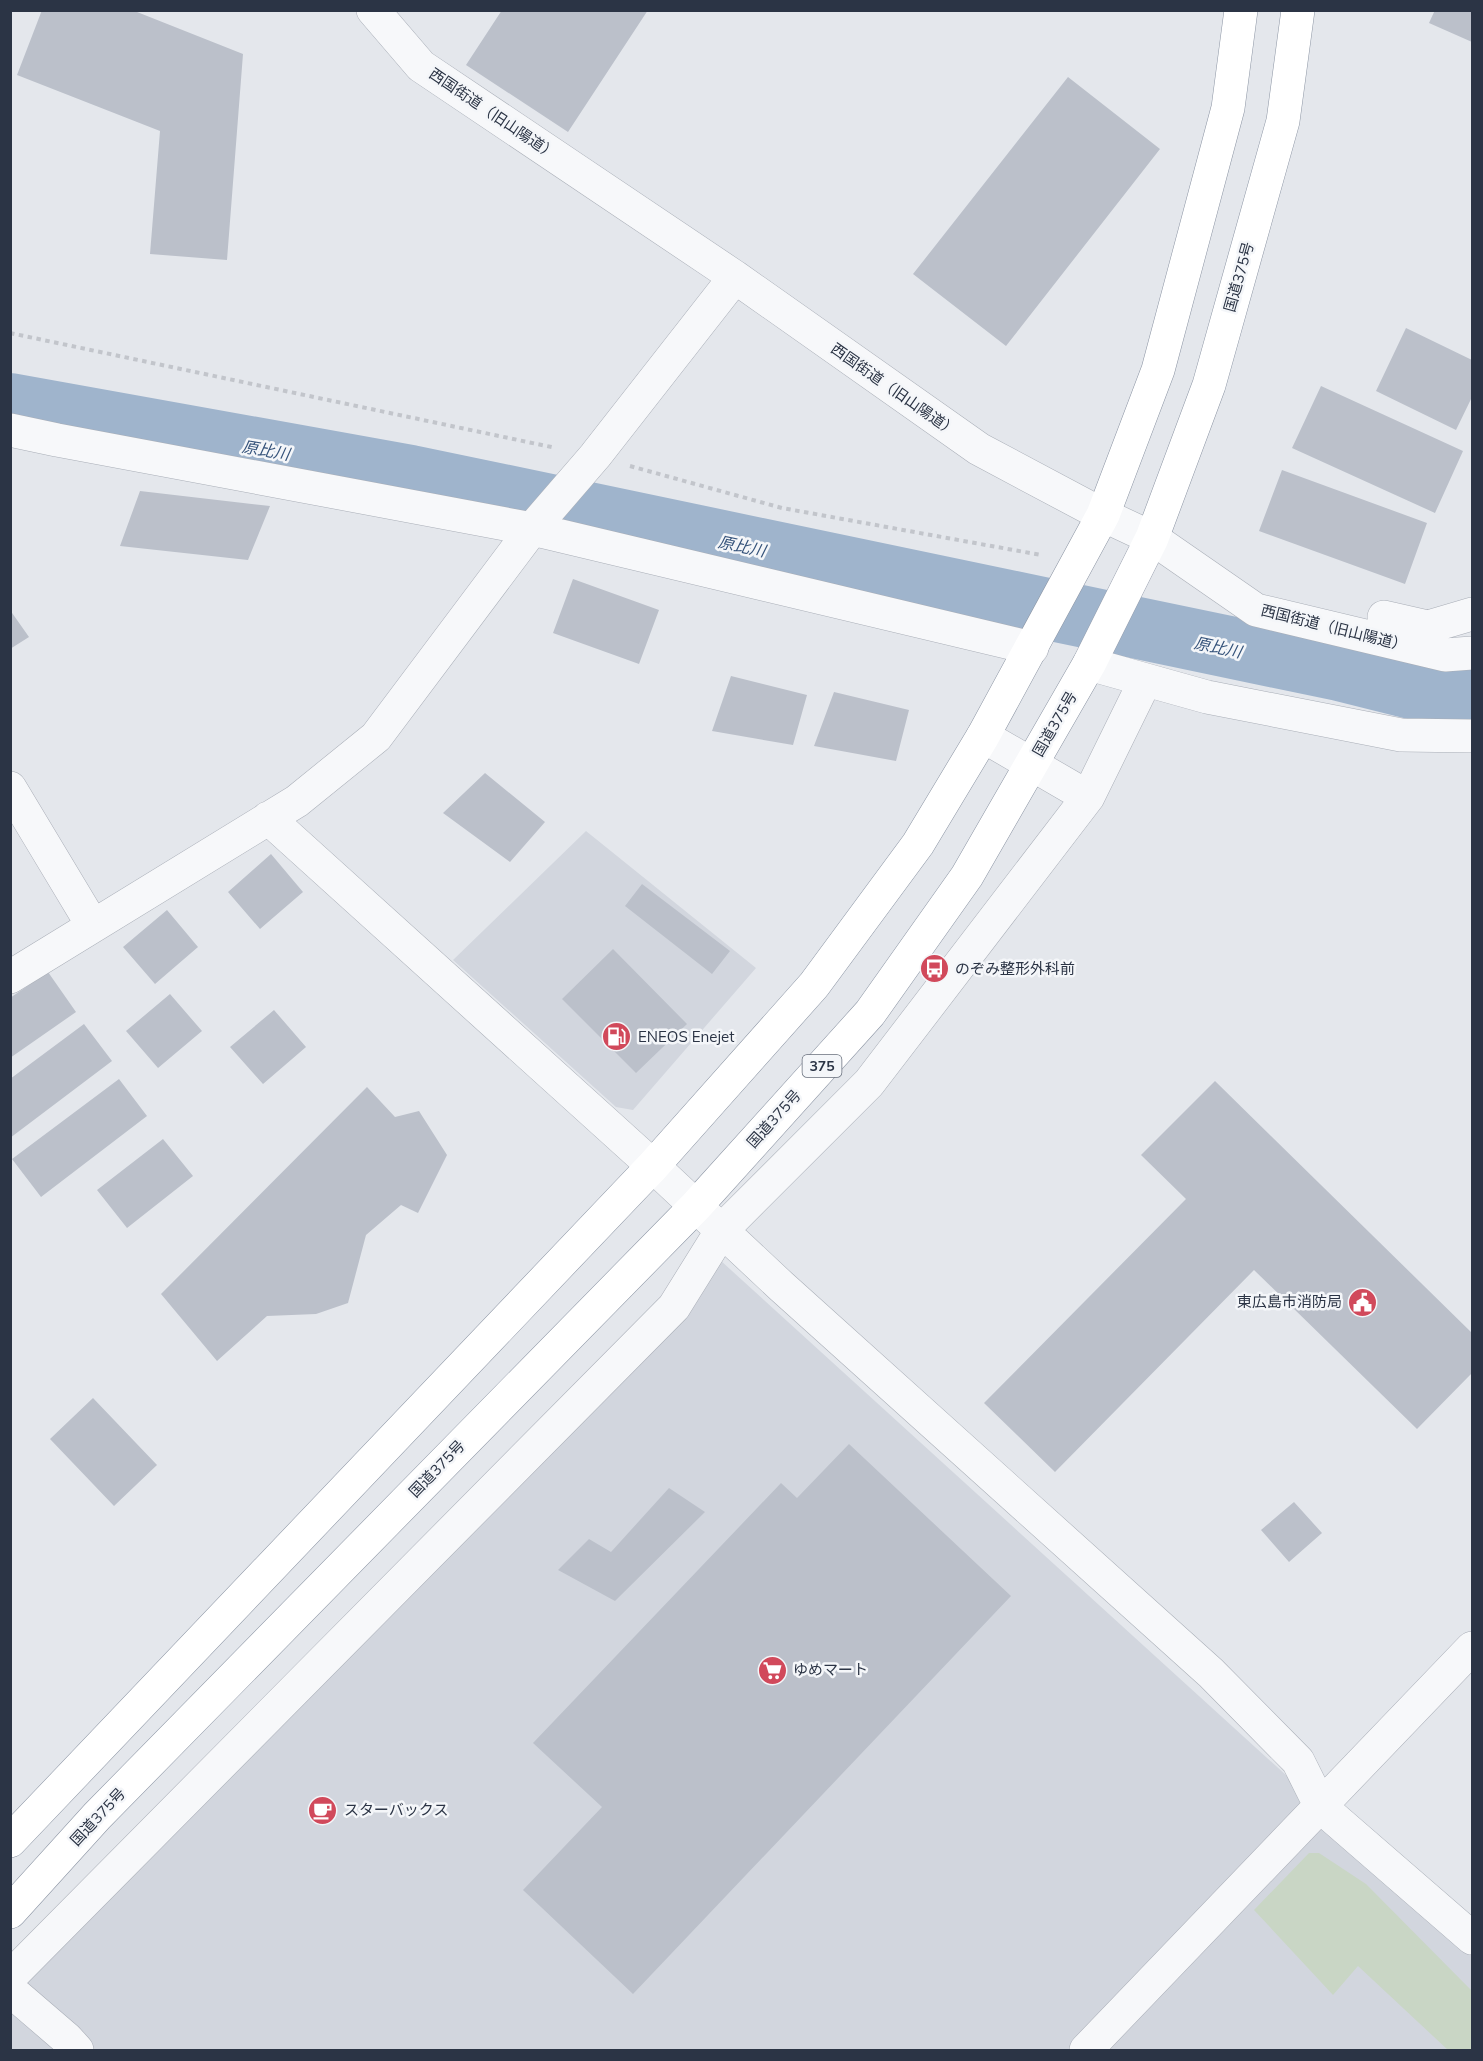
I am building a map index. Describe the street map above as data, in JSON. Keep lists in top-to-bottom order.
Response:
{
  "streets": {
    "highway": ["国道375号", "375"],
    "street": ["西国街道（旧山陽道）"]
  },
  "crossings": [
    ["西国街道（旧山陽道）", "国道375号"]
  ],
  "water": ["原比川"],
  "places": {
    "bus stop": ["のぞみ整形外科前"],
    "fuel station": ["ENEOS Enejet"],
    "public building": ["東広島市消防局"],
    "supermarket": ["ゆめマート"],
    "cafe": ["スターバックス"]
  }
}
